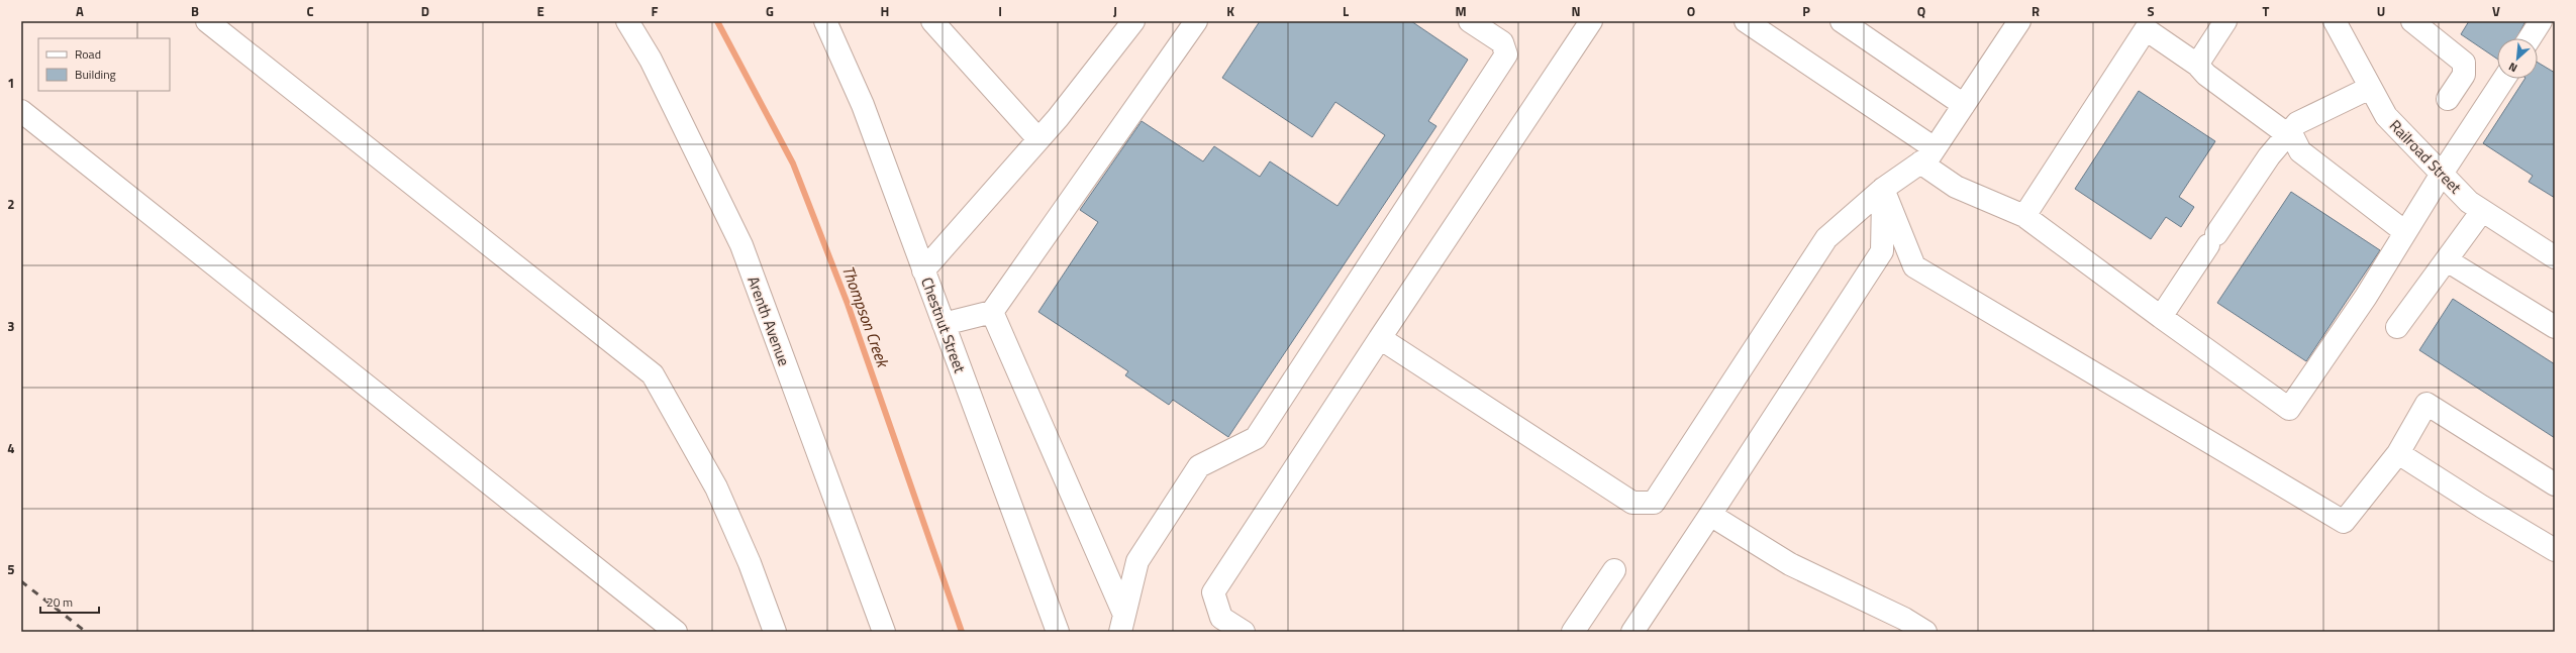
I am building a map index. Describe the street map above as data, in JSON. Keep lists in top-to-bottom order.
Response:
{
  "streets": {
    "street": ["Railroad Street", "Arenth Avenue", "Chestnut Street"]
  },
  "water": ["Thompson Creek"],
  "legend": ["Road", "Building"],
  "scale_bar": "20 m",
  "north": "bottom left",
  "grid": {
    "columns": [
      "A",
      "B",
      "C",
      "D",
      "E",
      "F",
      "G",
      "H",
      "I",
      "J",
      "K",
      "L",
      "M",
      "N",
      "O",
      "P",
      "Q",
      "R",
      "S",
      "T",
      "U",
      "V"
    ],
    "rows": [
      "1",
      "2",
      "3",
      "4",
      "5"
    ]
  }
}
